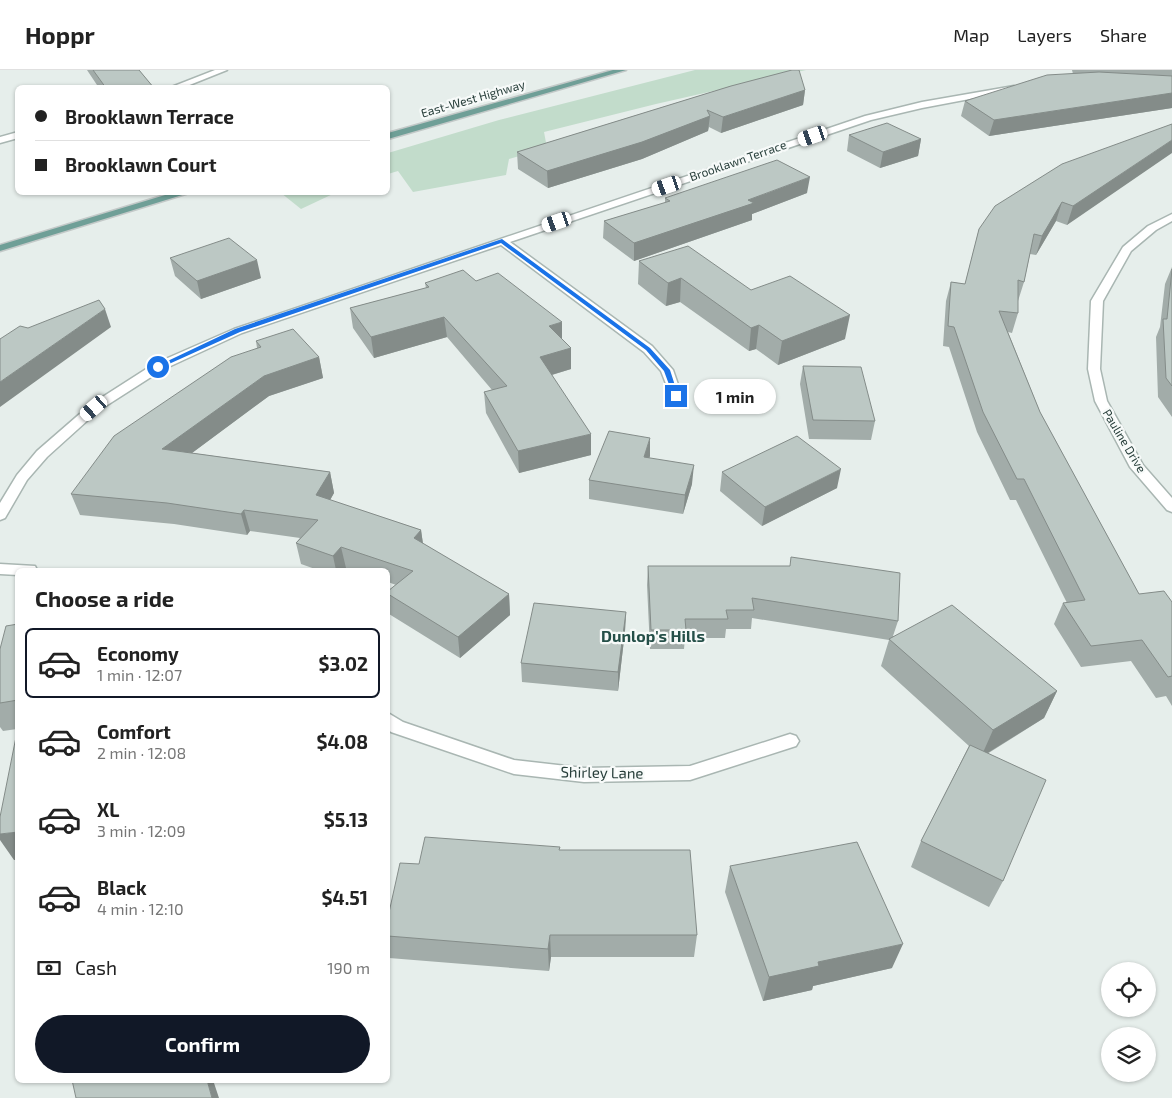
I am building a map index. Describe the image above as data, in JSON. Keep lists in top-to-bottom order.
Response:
{
  "streets": {
    "main road": ["East-West Highway"],
    "street": ["Brooklawn Terrace", "Pauline Drive", "Shirley Lane"]
  },
  "districts": ["Dunlop's Hills"],
  "page": {
    "header": "Hoppr",
    "nav": ["Map", "Layers", "Share"],
    "banner": ["Brooklawn Terrace", "Brooklawn Court"],
    "bubble": "1 min",
    "heading": "Choose a ride",
    "list": [
      {
        "name": "Economy",
        "note": "1 min · 12:07",
        "value": "$3.02"
      },
      {
        "name": "Comfort",
        "note": "2 min · 12:08",
        "value": "$4.08"
      },
      {
        "name": "XL",
        "note": "3 min · 12:09",
        "value": "$5.13"
      },
      {
        "name": "Black",
        "note": "4 min · 12:10",
        "value": "$4.51"
      }
    ],
    "pay": ["Cash", "190 m"],
    "buttons": "Confirm"
  }
}
